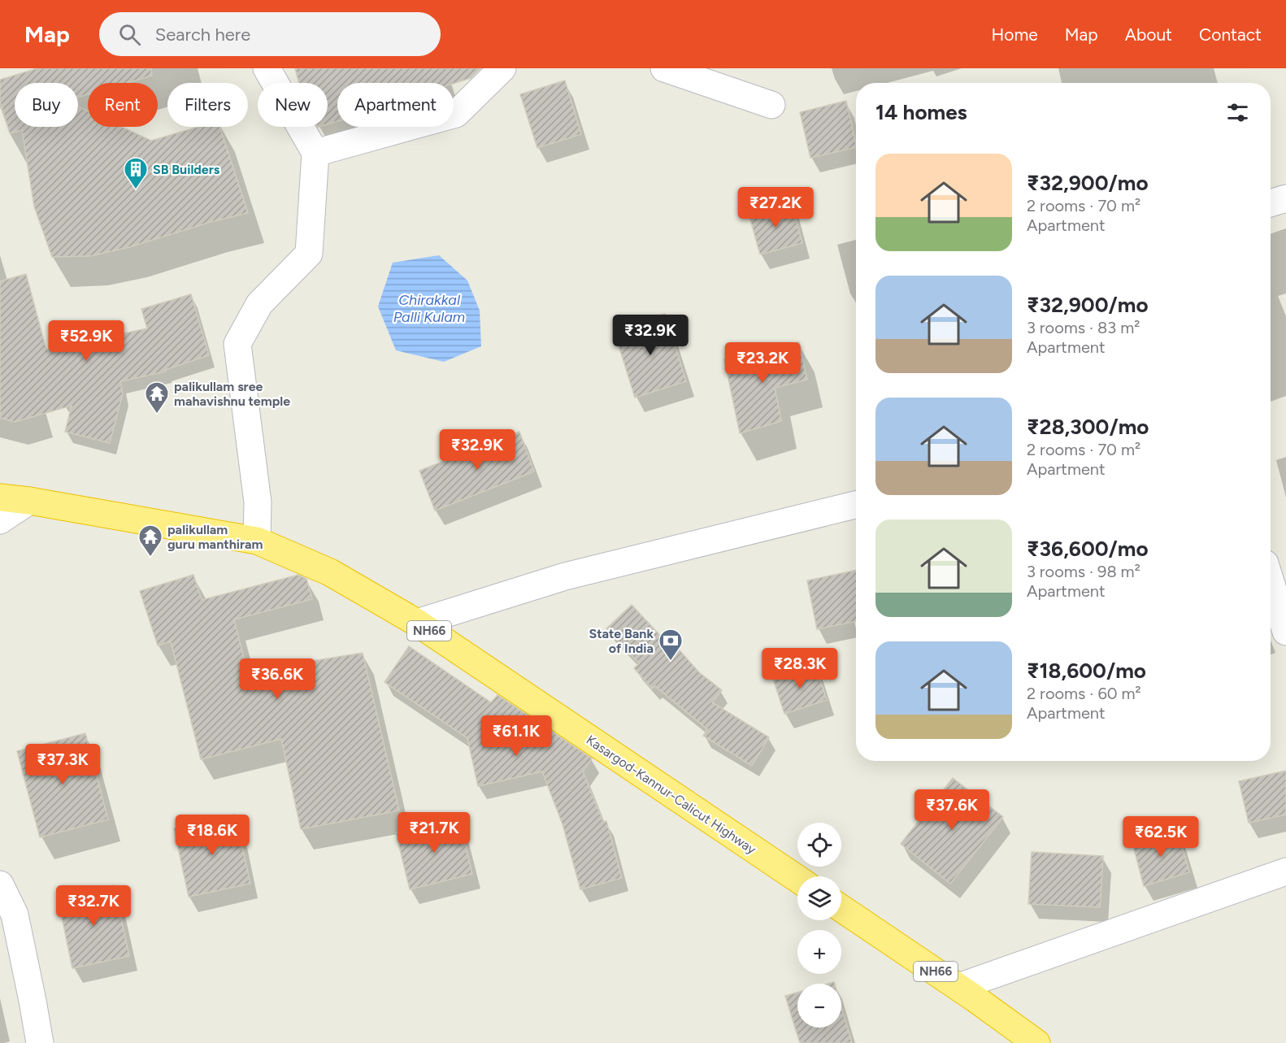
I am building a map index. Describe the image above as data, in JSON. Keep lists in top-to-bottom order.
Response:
{
  "streets": {
    "highway": ["NH66", "Kasargod-Kannur-Calicut Highway"]
  },
  "water": ["Chirakkal Palli Kulam"],
  "places": {
    "building": ["SB Builders"],
    "temple": ["palikullam sree mahavishnu temple", "palikullam guru manthiram"],
    "bank": ["State Bank of India"]
  },
  "page": {
    "header": "Map",
    "search": "Search here",
    "nav": [
      "Home",
      "Map",
      "About",
      "Contact"
    ],
    "chip": [
      "Buy",
      "Rent",
      "Filters",
      "New",
      "Apartment"
    ],
    "heading": "14 homes",
    "list": [
      {
        "name": "₹32,900/mo",
        "note": "2 rooms · 70 m² · Apartment"
      },
      {
        "name": "₹32,900/mo",
        "note": "3 rooms · 83 m² · Apartment"
      },
      {
        "name": "₹28,300/mo",
        "note": "2 rooms · 70 m² · Apartment"
      },
      {
        "name": "₹36,600/mo",
        "note": "3 rooms · 98 m² · Apartment"
      },
      {
        "name": "₹18,600/mo",
        "note": "2 rooms · 60 m² · Apartment"
      }
    ],
    "price": [
      "₹27.2K",
      "₹32.9K",
      "₹52.9K",
      "₹23.2K",
      "₹32.9K",
      "₹28.3K",
      "₹36.6K",
      "₹61.1K",
      "₹37.3K",
      "₹37.6K",
      "₹21.7K",
      "₹18.6K",
      "₹62.5K",
      "₹32.7K"
    ],
    "map_buttons": ["+", "−"]
  }
}
